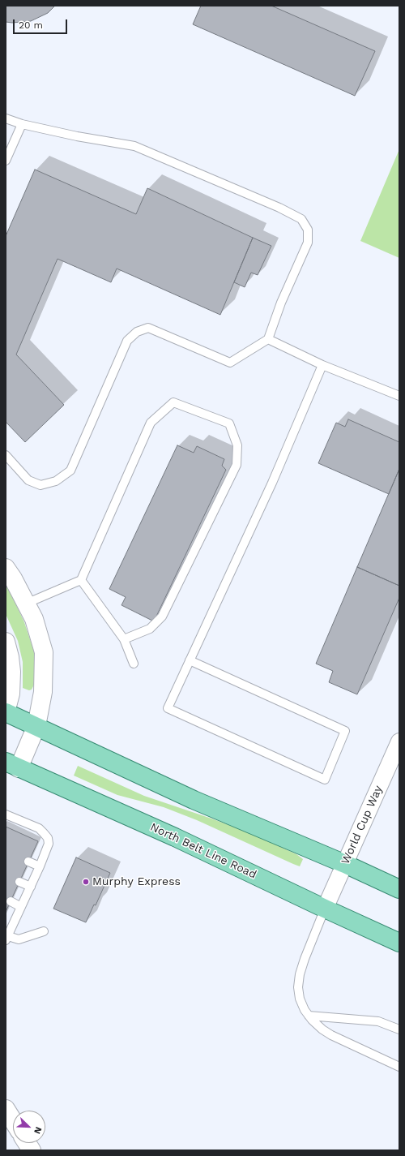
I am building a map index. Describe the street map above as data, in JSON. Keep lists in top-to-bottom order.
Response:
{
  "streets": {
    "main road": ["North Belt Line Road"],
    "street": ["World Cup Way"]
  },
  "crossings": [
    ["World Cup Way", "North Belt Line Road"]
  ],
  "places": ["Murphy Express"],
  "scale_bar": "20 m",
  "north": "bottom right"
}
